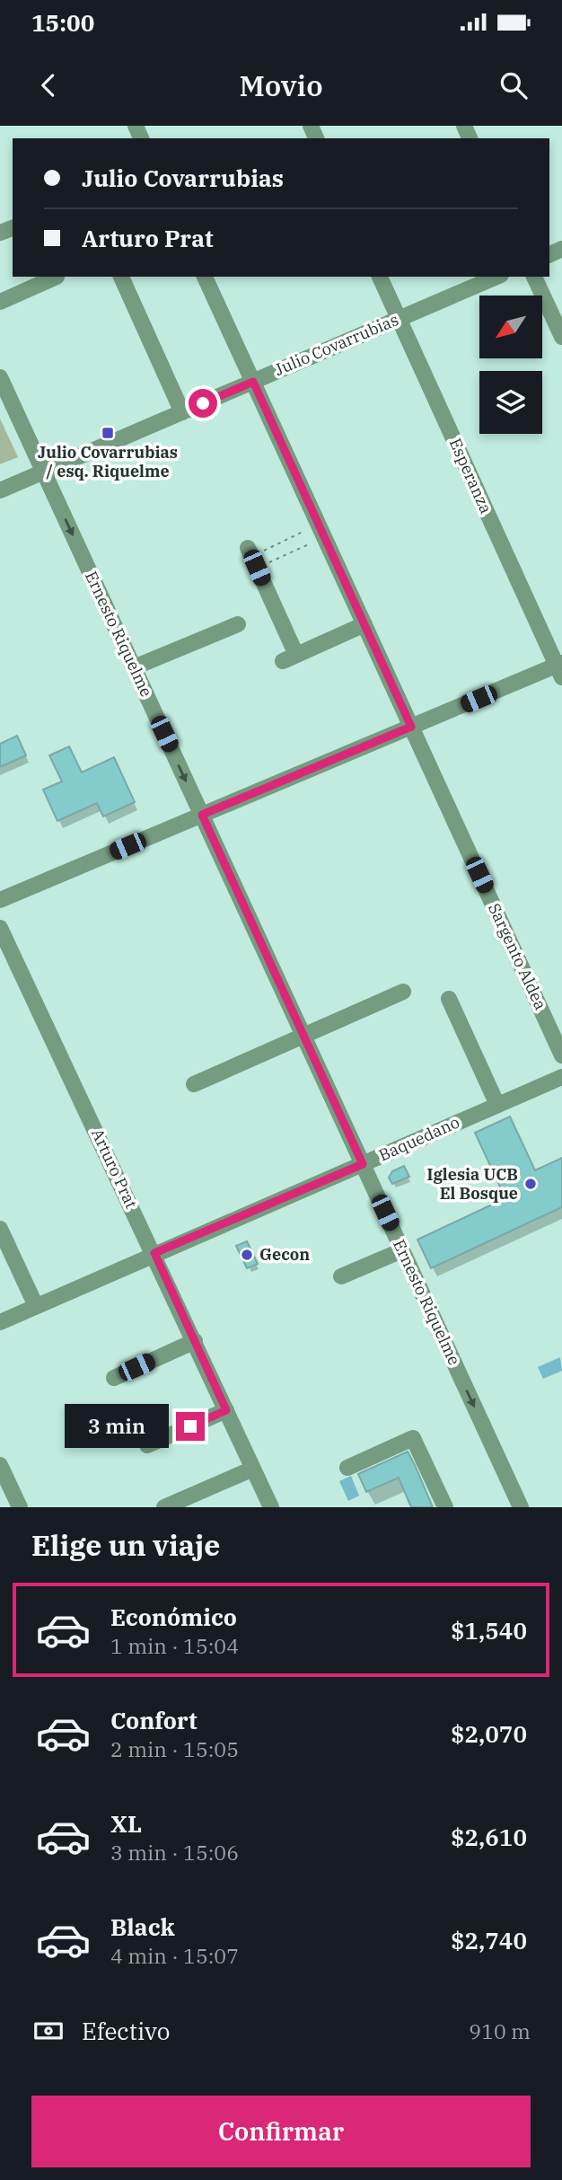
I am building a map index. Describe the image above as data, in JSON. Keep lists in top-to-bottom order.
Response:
{
  "streets": {
    "street": [
      "Julio Covarrubias",
      "Esperanza",
      "Ernesto Riquelme",
      "Sargento Aldea",
      "Baquedano",
      "Arturo Prat"
    ]
  },
  "crossings": [
    ["Julio Covarrubias", "Esperanza"],
    ["Julio Covarrubias", "Ernesto Riquelme"],
    ["Julio Covarrubias", "Sargento Aldea"],
    ["Ernesto Riquelme", "Baquedano"],
    ["Baquedano", "Arturo Prat"]
  ],
  "one_way": ["Ernesto Riquelme"],
  "places": {
    "transit": ["Julio Covarrubias / esq. Riquelme"],
    "other": ["Iglesia UCB El Bosque", "Gecon"]
  },
  "north": "bottom left",
  "page": {
    "status": "15:00",
    "header": "Movio",
    "banner": ["Julio Covarrubias", "Arturo Prat"],
    "bubble": "3 min",
    "heading": "Elige un viaje",
    "list": [
      {
        "name": "Económico",
        "note": "1 min · 15:04",
        "value": "$1,540"
      },
      {
        "name": "Confort",
        "note": "2 min · 15:05",
        "value": "$2,070"
      },
      {
        "name": "XL",
        "note": "3 min · 15:06",
        "value": "$2,610"
      },
      {
        "name": "Black",
        "note": "4 min · 15:07",
        "value": "$2,740"
      }
    ],
    "pay": ["Efectivo", "910 m"],
    "buttons": "Confirmar"
  }
}
